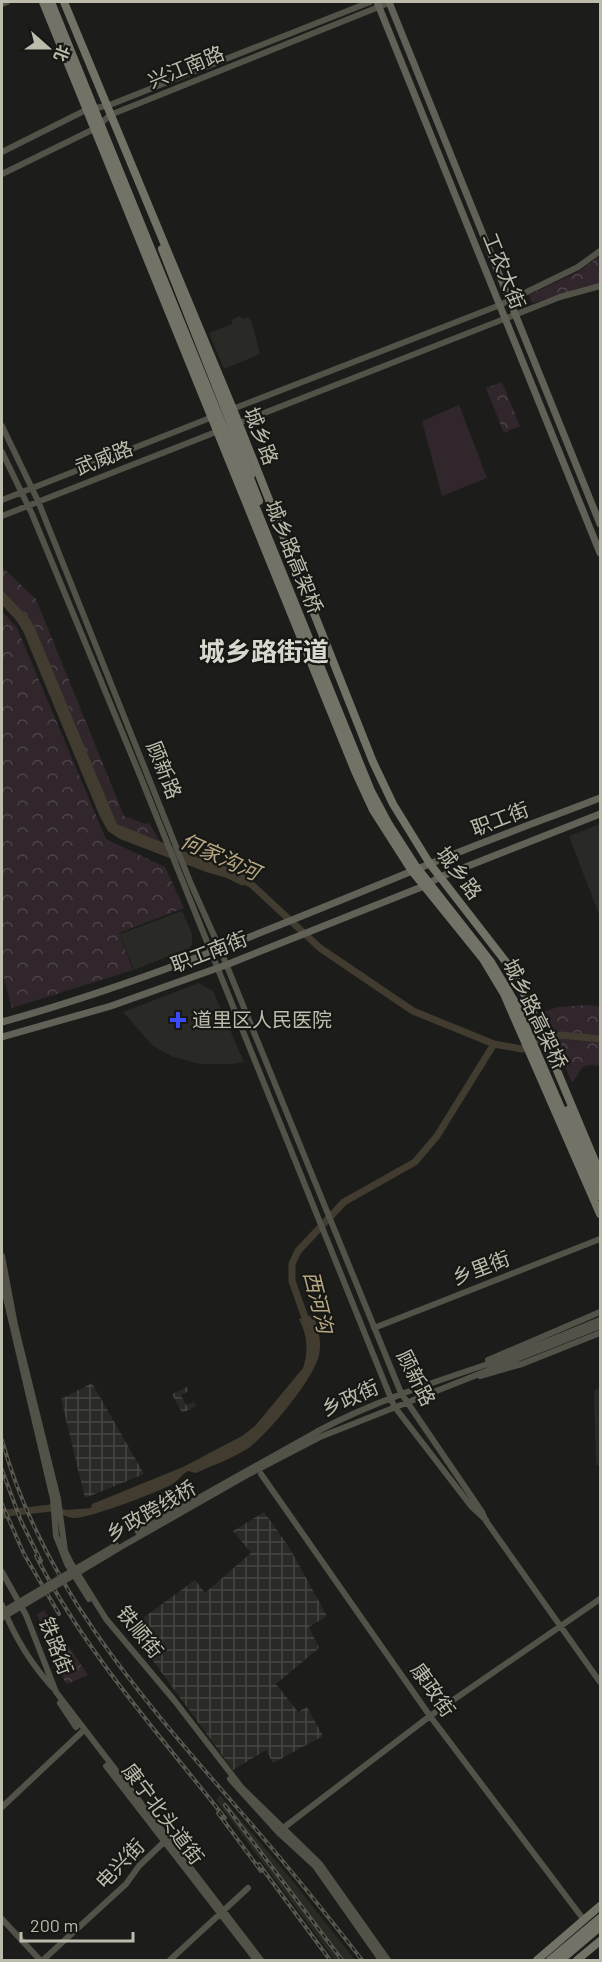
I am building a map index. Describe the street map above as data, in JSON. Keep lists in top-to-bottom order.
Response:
{
  "streets": {
    "highway": ["城乡路", "城乡路高架桥"],
    "main road": [
      "兴江南路",
      "工农大街",
      "武威路",
      "顾新路",
      "职工街",
      "职工南街",
      "乡里街",
      "乡政街",
      "乡政跨线桥",
      "铁顺街",
      "铁路街",
      "康政街",
      "康宁北头道街",
      "电兴街"
    ]
  },
  "crossings": [
    ["兴江南路", "工农大街"],
    ["兴江南路", "城乡路"],
    ["工农大街", "武威路"],
    ["城乡路", "武威路"],
    ["城乡路", "职工街"],
    ["城乡路", "职工南街"],
    ["武威路", "顾新路"],
    ["顾新路", "职工南街"],
    ["顾新路", "乡里街"],
    ["顾新路", "乡政街"],
    ["职工街", "职工南街"],
    ["乡政街", "乡政跨线桥"],
    ["铁路街", "康宁北头道街"],
    ["康宁北头道街", "电兴街"]
  ],
  "districts": ["城乡路街道"],
  "water": ["何家沟河", "西河沟"],
  "places": {
    "health": ["道里区人民医院"]
  },
  "scale_bar": "200 m",
  "north": "right"
}
